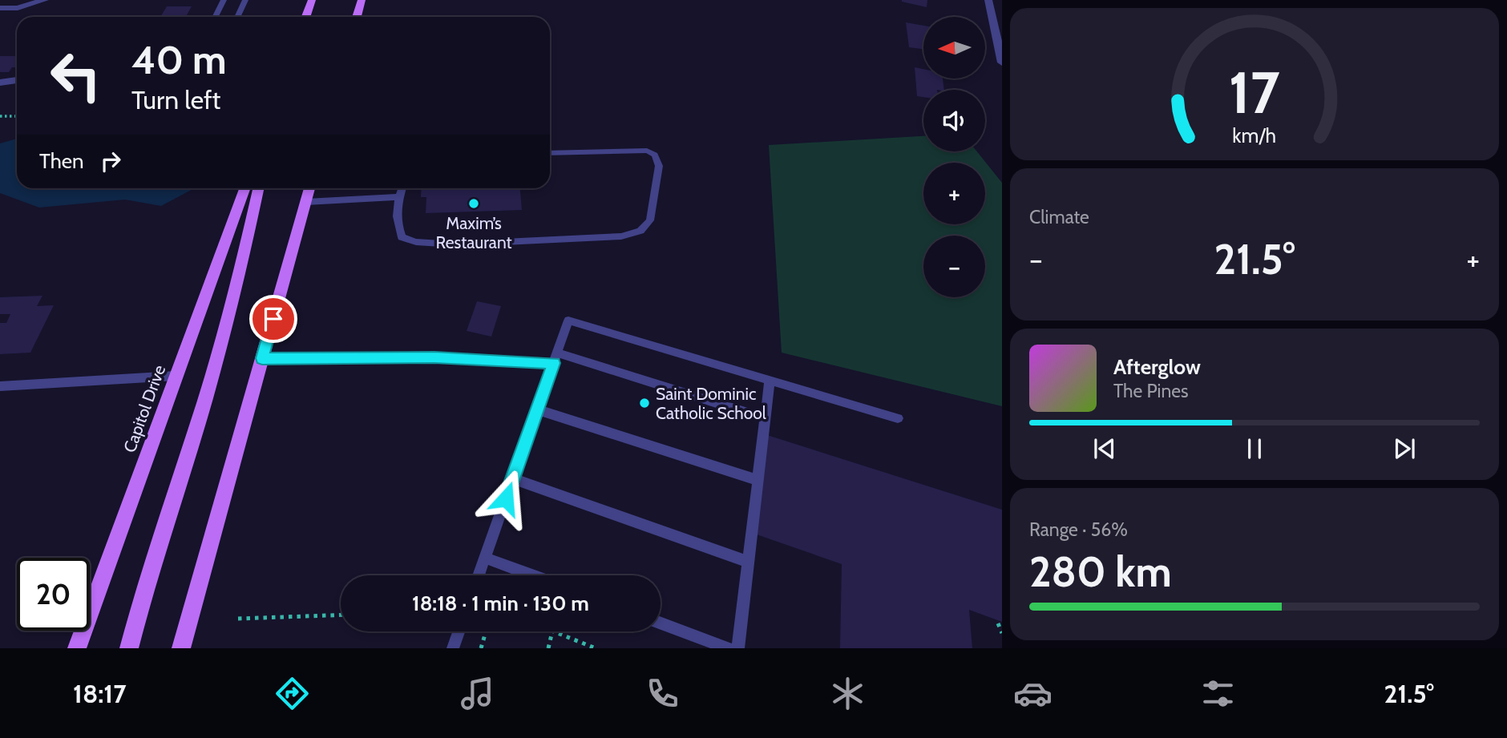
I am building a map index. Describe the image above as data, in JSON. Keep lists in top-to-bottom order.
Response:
{
  "streets": {
    "main road": ["Capitol Drive"]
  },
  "places": ["Maxim’s Restaurant", "Saint Dominic Catholic School"],
  "north": "left",
  "page": {
    "map_buttons": ["+", "−"],
    "turn": ["40 m", "Turn left"],
    "then": "Then",
    "tile": [
      "Climate",
      ["Range · 56%", "280 km"]
    ],
    "heat": ["−", "21.5°", "+"],
    "song": ["Afterglow", "The Pines"],
    "limit": "20",
    "trip": "18:18 · 1 min · 130 m",
    "tabs": ["18:17", "21.5°"],
    "gauge": ["17", "km/h"]
  }
}
